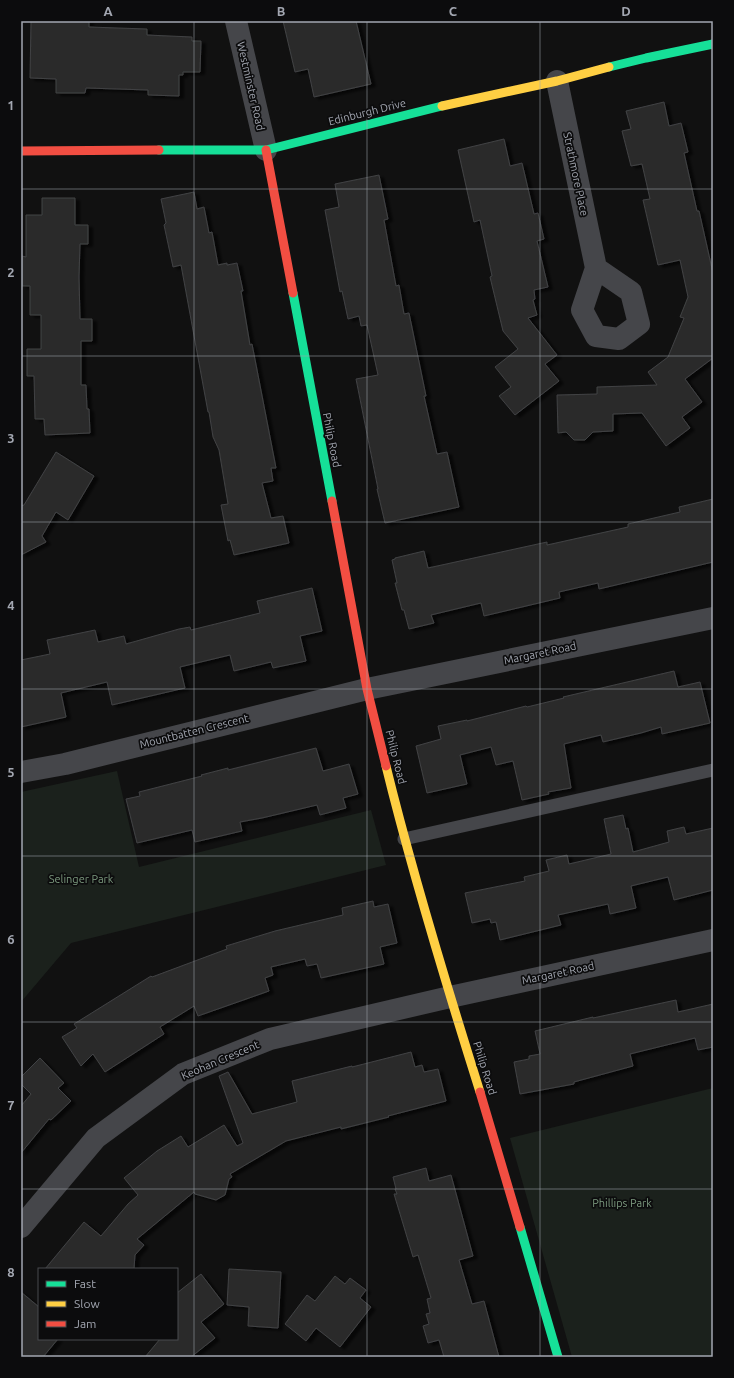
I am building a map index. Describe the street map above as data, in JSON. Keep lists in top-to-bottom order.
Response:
{
  "streets": {
    "street": [
      "Westminster Road",
      "Edinburgh Drive",
      "Strathmore Place",
      "Philip Road",
      "Margaret Road",
      "Mountbatten Crescent",
      "Keohan Crescent"
    ]
  },
  "crossings": [
    ["Westminster Road", "Edinburgh Drive"],
    ["Westminster Road", "Philip Road"],
    ["Edinburgh Drive", "Strathmore Place"],
    ["Edinburgh Drive", "Philip Road"],
    ["Philip Road", "Margaret Road"],
    ["Philip Road", "Mountbatten Crescent"],
    ["Philip Road", "Keohan Crescent"],
    ["Margaret Road", "Mountbatten Crescent"],
    ["Margaret Road", "Keohan Crescent"]
  ],
  "parks": ["Selinger Park", "Phillips Park"],
  "legend": ["Fast", "Slow", "Jam"],
  "grid": {
    "columns": [
      "A",
      "B",
      "C",
      "D"
    ],
    "rows": [
      "1",
      "2",
      "3",
      "4",
      "5",
      "6",
      "7",
      "8"
    ]
  }
}
